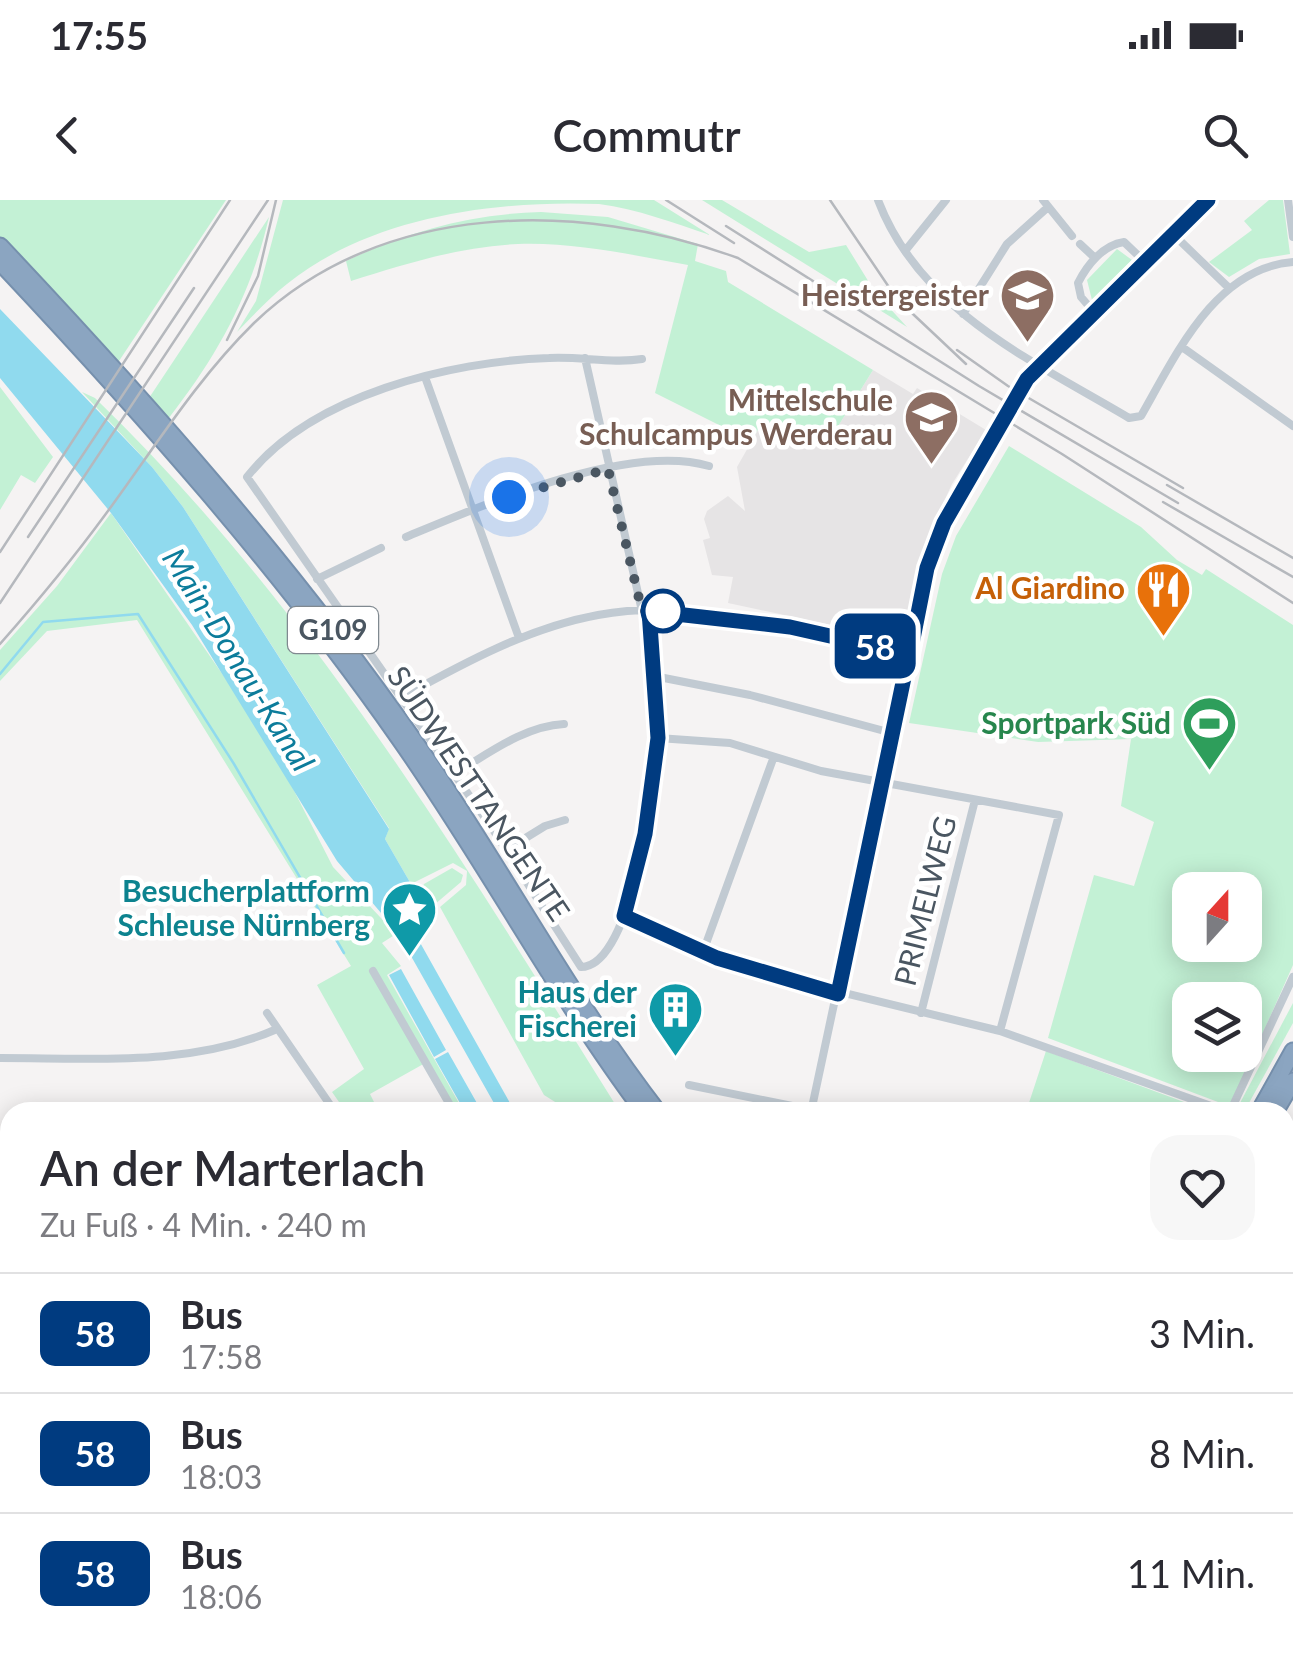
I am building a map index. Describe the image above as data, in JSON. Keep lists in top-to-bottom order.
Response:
{
  "streets": {
    "highway": ["G109", "SÜDWESTTANGENTE"],
    "street": ["PRIMELWEG"]
  },
  "water": ["Main-Donau-Kanal"],
  "places": {
    "school or university": ["Heistergeister", "Mittelschule Schulcampus Werderau"],
    "restaurant": ["Al Giardino"],
    "sports": ["Sportpark Süd"],
    "place": ["Besucherplattform Schleuse Nürnberg"],
    "building": ["Haus der Fischerei"]
  },
  "lines": ["bus line 58"],
  "north": "top",
  "page": {
    "status": "17:55",
    "header": "Commutr",
    "on_map": "58",
    "heading": ["An der Marterlach", "Zu Fuß · 4 Min. · 240 m"],
    "list": [
      {
        "mark": "58",
        "name": "Bus",
        "note": "17:58",
        "value": "3 Min."
      },
      {
        "mark": "58",
        "name": "Bus",
        "note": "18:03",
        "value": "8 Min."
      },
      {
        "mark": "58",
        "name": "Bus",
        "note": "18:06",
        "value": "11 Min."
      }
    ]
  }
}
